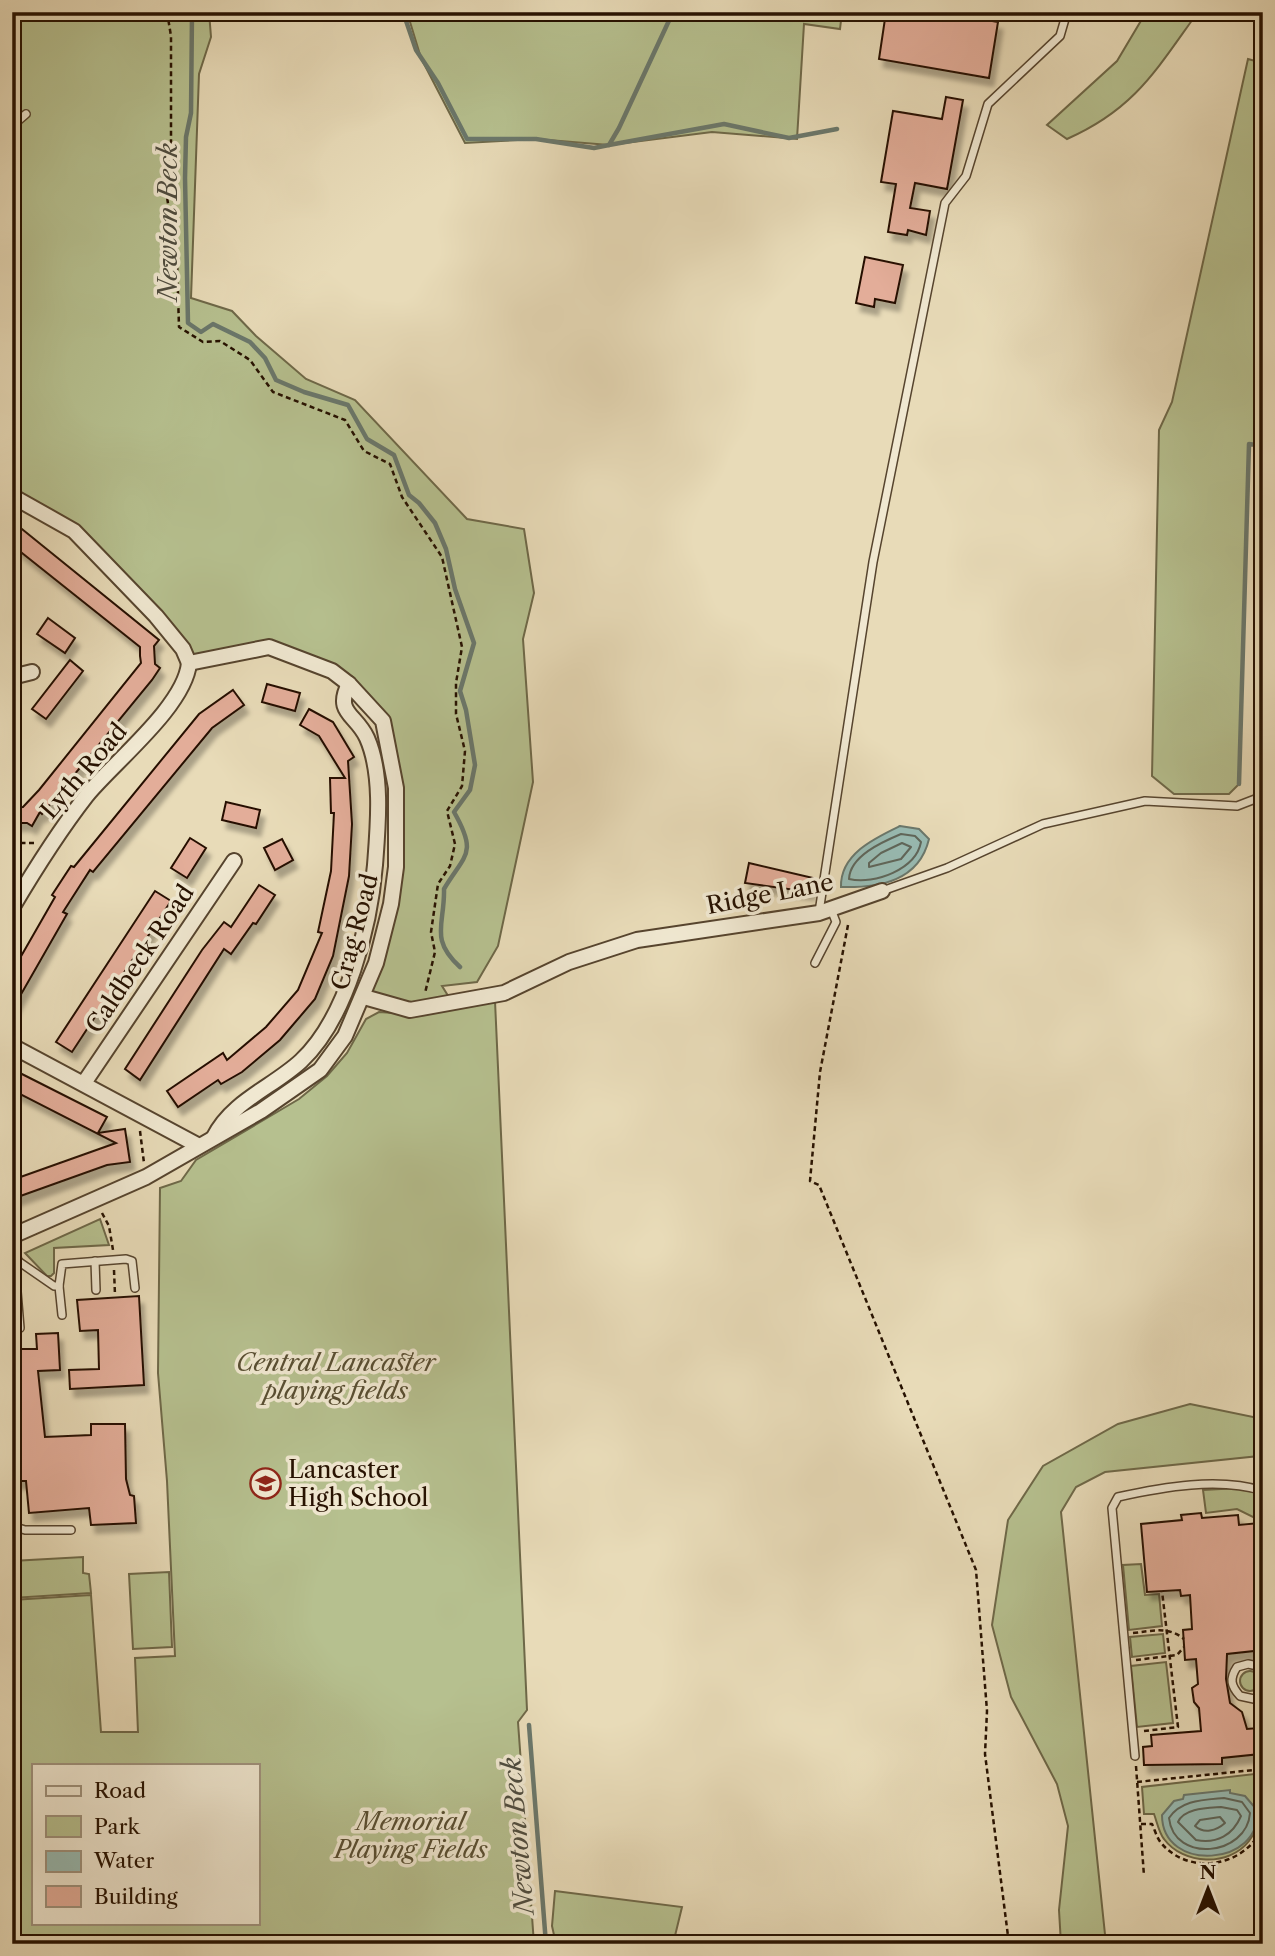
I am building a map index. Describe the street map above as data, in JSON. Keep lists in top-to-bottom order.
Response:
{
  "streets": {
    "street": [
      "Lyth Road",
      "Ridge Lane",
      "Crag Road",
      "Caldbeck Road"
    ]
  },
  "crossings": [
    ["Lyth Road", "Crag Road"],
    ["Ridge Lane", "Crag Road"]
  ],
  "water": ["Newton Beck"],
  "parks": ["Central Lancaster playing fields", "Memorial Playing Fields"],
  "places": {
    "school or university": ["Lancaster High School"]
  },
  "legend": [
    "Road",
    "Park",
    "Water",
    "Building"
  ],
  "north": "top"
}
